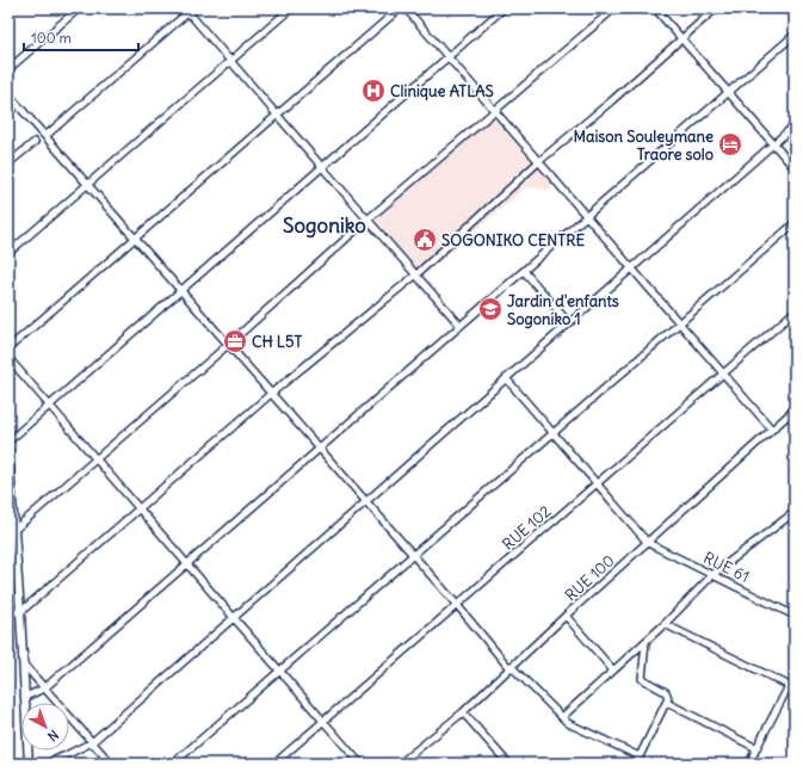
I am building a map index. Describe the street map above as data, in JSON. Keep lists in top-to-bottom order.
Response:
{
  "streets": {
    "street": ["RUE 102", "RUE 61", "RUE 100"]
  },
  "crossings": [
    ["RUE 61", "RUE 100"]
  ],
  "districts": ["Sogoniko"],
  "places": {
    "hospital": ["Clinique ATLAS"],
    "hotel": ["Maison Souleymane Traore solo"],
    "public building": ["SOGONIKO CENTRE"],
    "school or university": ["Jardin d'enfants Sogoniko 1"],
    "office": ["CH L5T"]
  },
  "scale_bar": "100 m",
  "north": "bottom right"
}
